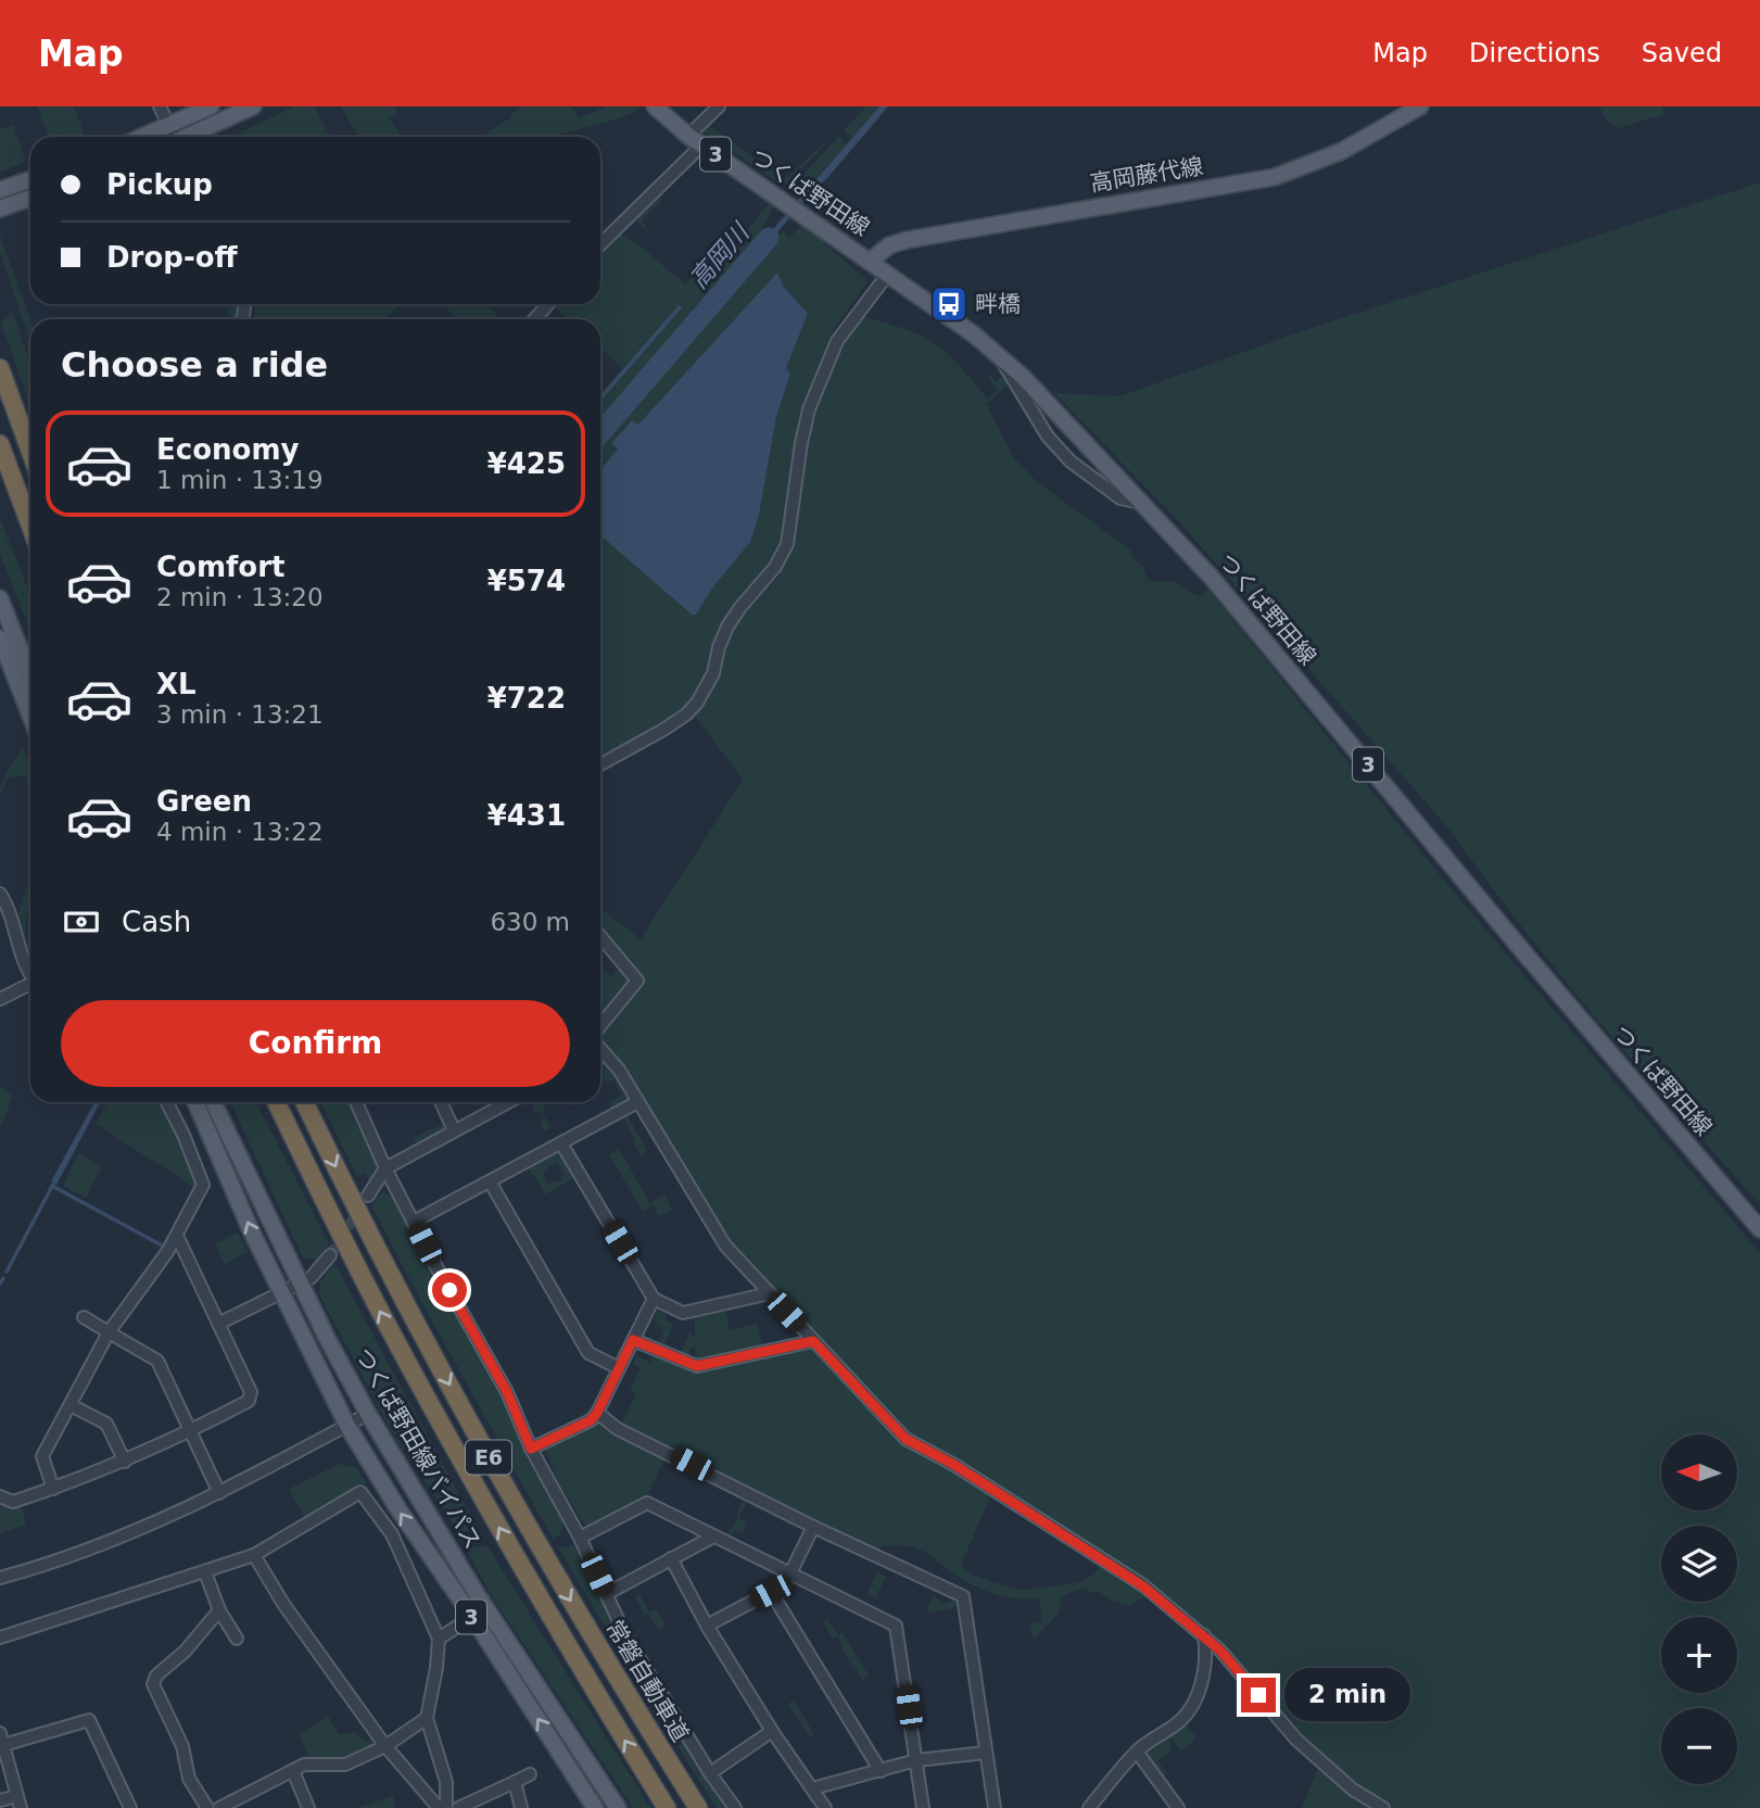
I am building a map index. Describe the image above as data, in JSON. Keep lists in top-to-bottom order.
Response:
{
  "streets": {
    "highway": ["E6", "常磐自動車道"],
    "main road": [
      "3",
      "高岡藤代線",
      "つくば野田線",
      "つくば野田線バイパス"
    ]
  },
  "crossings": [
    ["高岡藤代線", "つくば野田線"]
  ],
  "water": ["高岡川"],
  "places": {
    "bus stop": ["畔橋"]
  },
  "north": "left",
  "page": {
    "header": "Map",
    "nav": ["Map", "Directions", "Saved"],
    "banner": ["Pickup", "Drop-off"],
    "heading": "Choose a ride",
    "list": [
      {
        "name": "Economy",
        "note": "1 min · 13:19",
        "value": "¥425"
      },
      {
        "name": "Comfort",
        "note": "2 min · 13:20",
        "value": "¥574"
      },
      {
        "name": "XL",
        "note": "3 min · 13:21",
        "value": "¥722"
      },
      {
        "name": "Green",
        "note": "4 min · 13:22",
        "value": "¥431"
      }
    ],
    "pay": ["Cash", "630 m"],
    "buttons": "Confirm",
    "map_buttons": ["+", "−"],
    "bubble": "2 min"
  }
}
